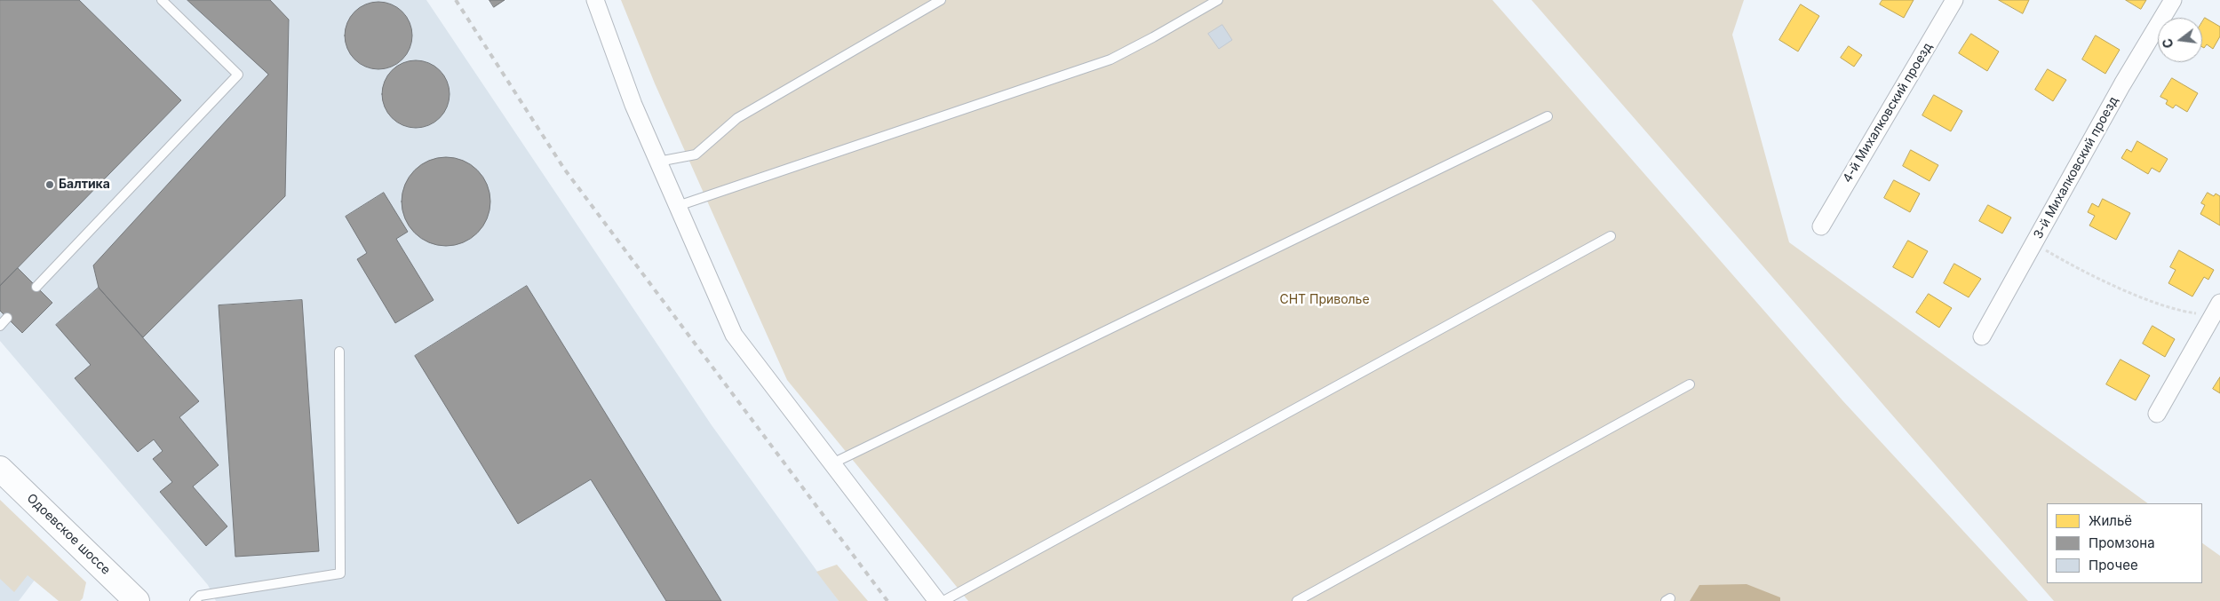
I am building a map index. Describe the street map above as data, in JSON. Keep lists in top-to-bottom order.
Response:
{
  "streets": {
    "main road": ["Одоевское шоссе"],
    "street": ["4-й Михалковский проезд", "3-й Михалковский проезд"]
  },
  "parks": ["СНТ Приволье"],
  "places": ["Балтика"],
  "legend": ["Жильё", "Промзона", "Прочее"],
  "north": "left"
}
